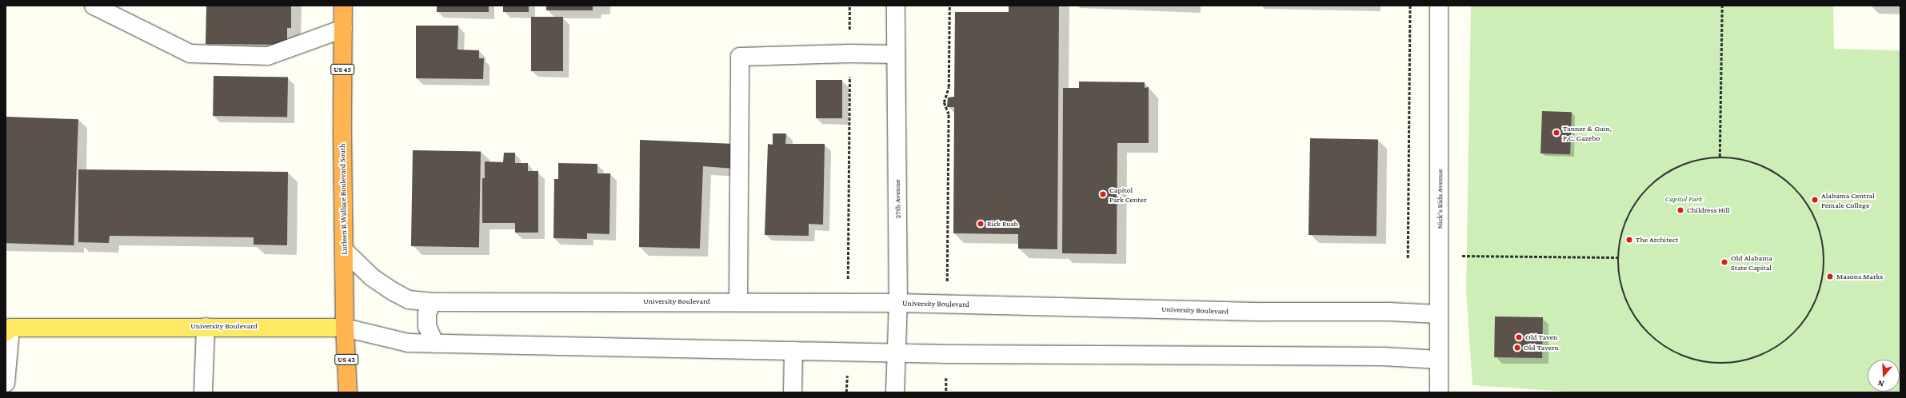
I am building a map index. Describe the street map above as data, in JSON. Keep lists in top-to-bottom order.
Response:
{
  "streets": {
    "highway": ["US 43", "Lurleen B Wallace Boulevard South"],
    "main road": ["University Boulevard"],
    "street": ["27th Avenue", "Nick's Kids Avenue"]
  },
  "crossings": [
    ["Lurleen B Wallace Boulevard South", "University Boulevard"],
    ["27th Avenue", "University Boulevard"],
    ["Nick's Kids Avenue", "University Boulevard"]
  ],
  "parks": ["Capitol Park"],
  "places": [
    "Tanner & Guin, P.C. Gazebo",
    "Capitol Park Center",
    "Alabama Central Female College",
    "Childress Hill",
    "Rick Rush",
    "The Architect",
    "Old Alabama State Capital",
    "Masons Marks",
    "Old Taven",
    "Old Tavern"
  ],
  "north": "bottom"
}
